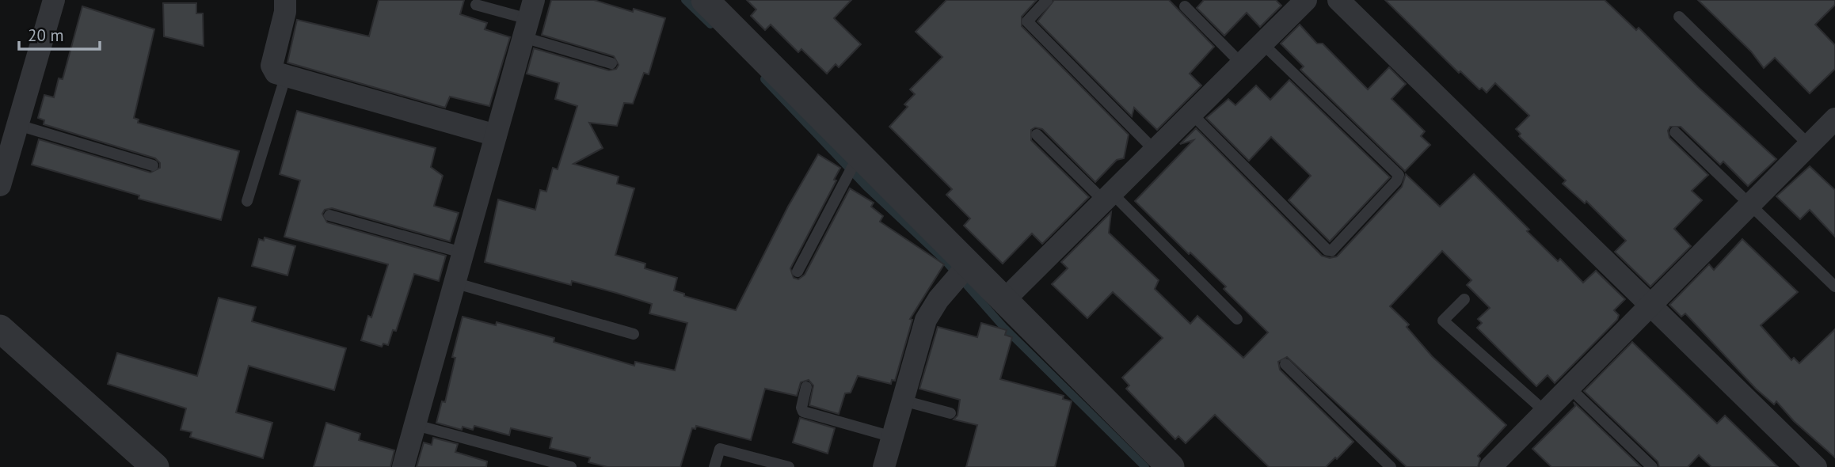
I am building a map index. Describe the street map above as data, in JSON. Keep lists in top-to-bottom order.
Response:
{
  "scale_bar": "20 m"
}
